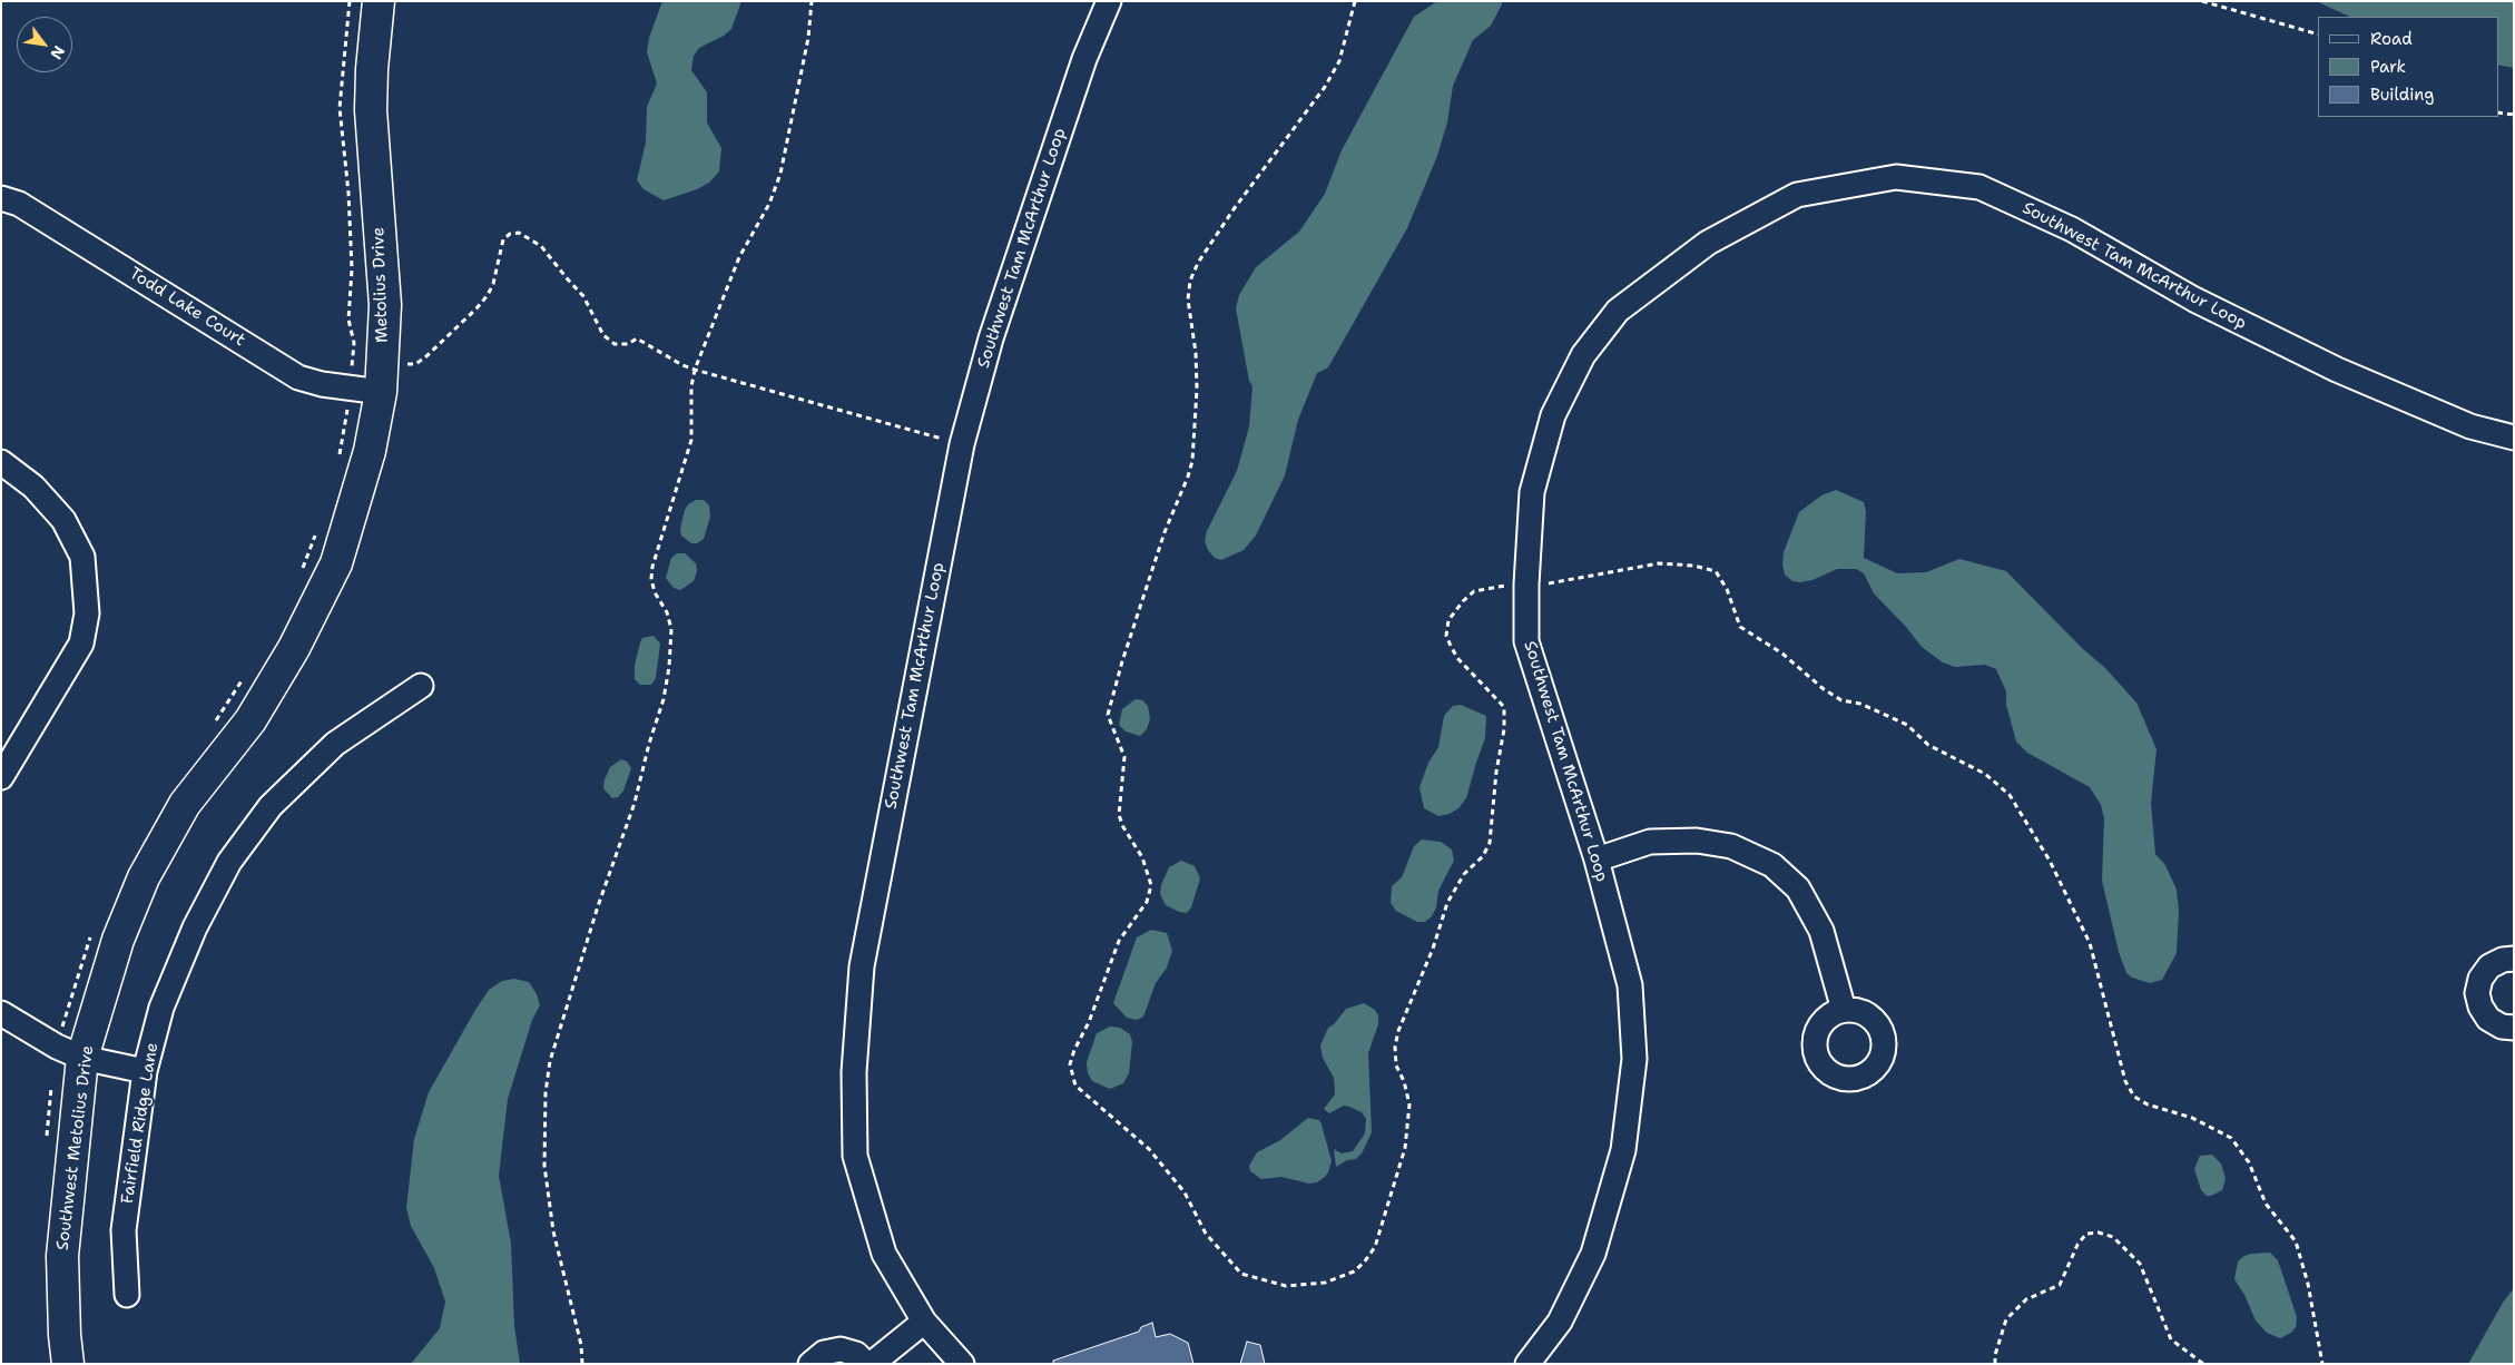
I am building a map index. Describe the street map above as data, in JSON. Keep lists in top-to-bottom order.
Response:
{
  "streets": {
    "street": [
      "Southwest Tam McArthur Loop",
      "Metolius Drive",
      "Todd Lake Court",
      "Fairfield Ridge Lane",
      "Southwest Metolius Drive"
    ]
  },
  "crossings": [
    ["Metolius Drive", "Todd Lake Court"],
    ["Metolius Drive", "Southwest Metolius Drive"]
  ],
  "legend": ["Road", "Park", "Building"],
  "north": "bottom right"
}
